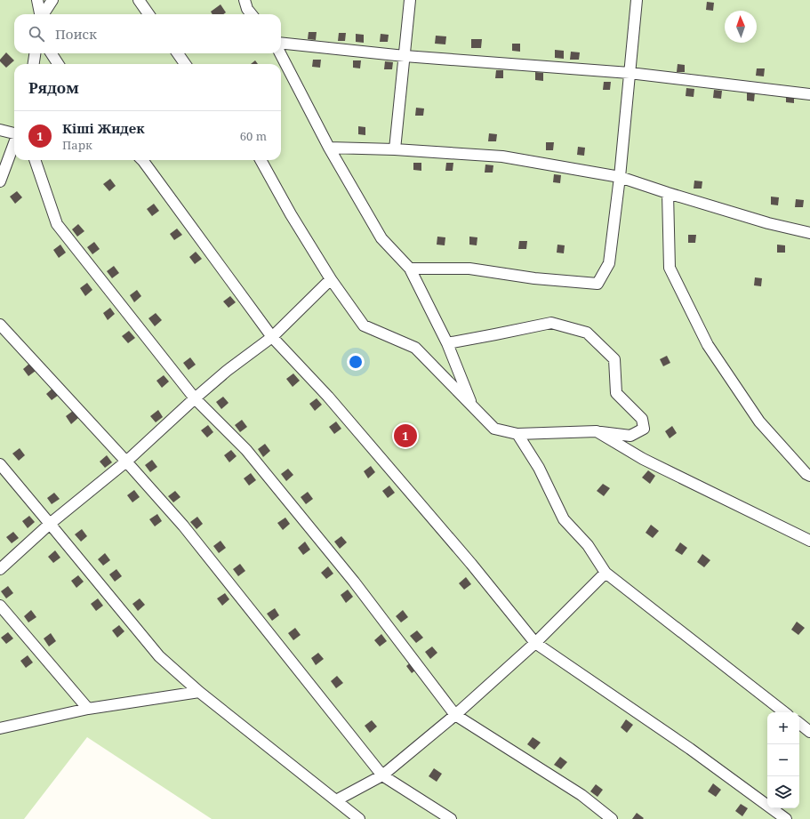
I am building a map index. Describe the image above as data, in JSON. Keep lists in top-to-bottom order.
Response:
{
  "north": "top",
  "page": {
    "search": "Поиск",
    "heading": "Рядом",
    "list": [
      {
        "mark": "1",
        "name": "Кіші Жидек",
        "note": "Парк",
        "value": "60 m"
      }
    ],
    "pins": "1",
    "map_buttons": ["+", "−"]
  }
}
